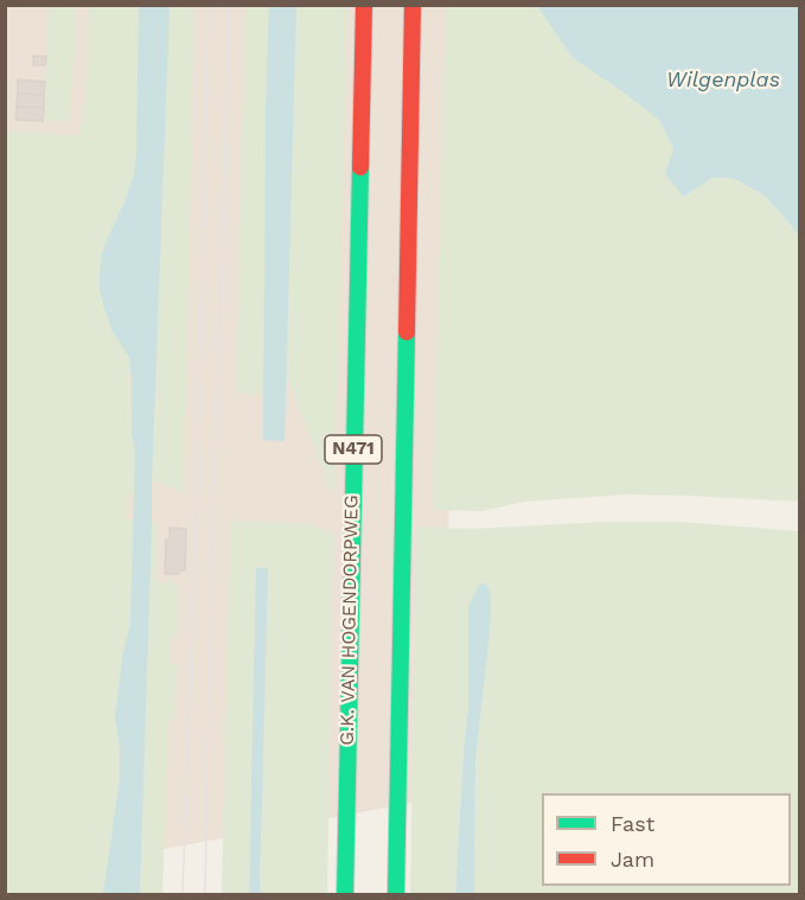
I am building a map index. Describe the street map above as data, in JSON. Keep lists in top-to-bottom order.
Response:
{
  "streets": {
    "main road": ["N471", "G.K. VAN HOGENDORPWEG"]
  },
  "water": ["Wilgenplas"],
  "legend": ["Fast", "Jam"]
}
